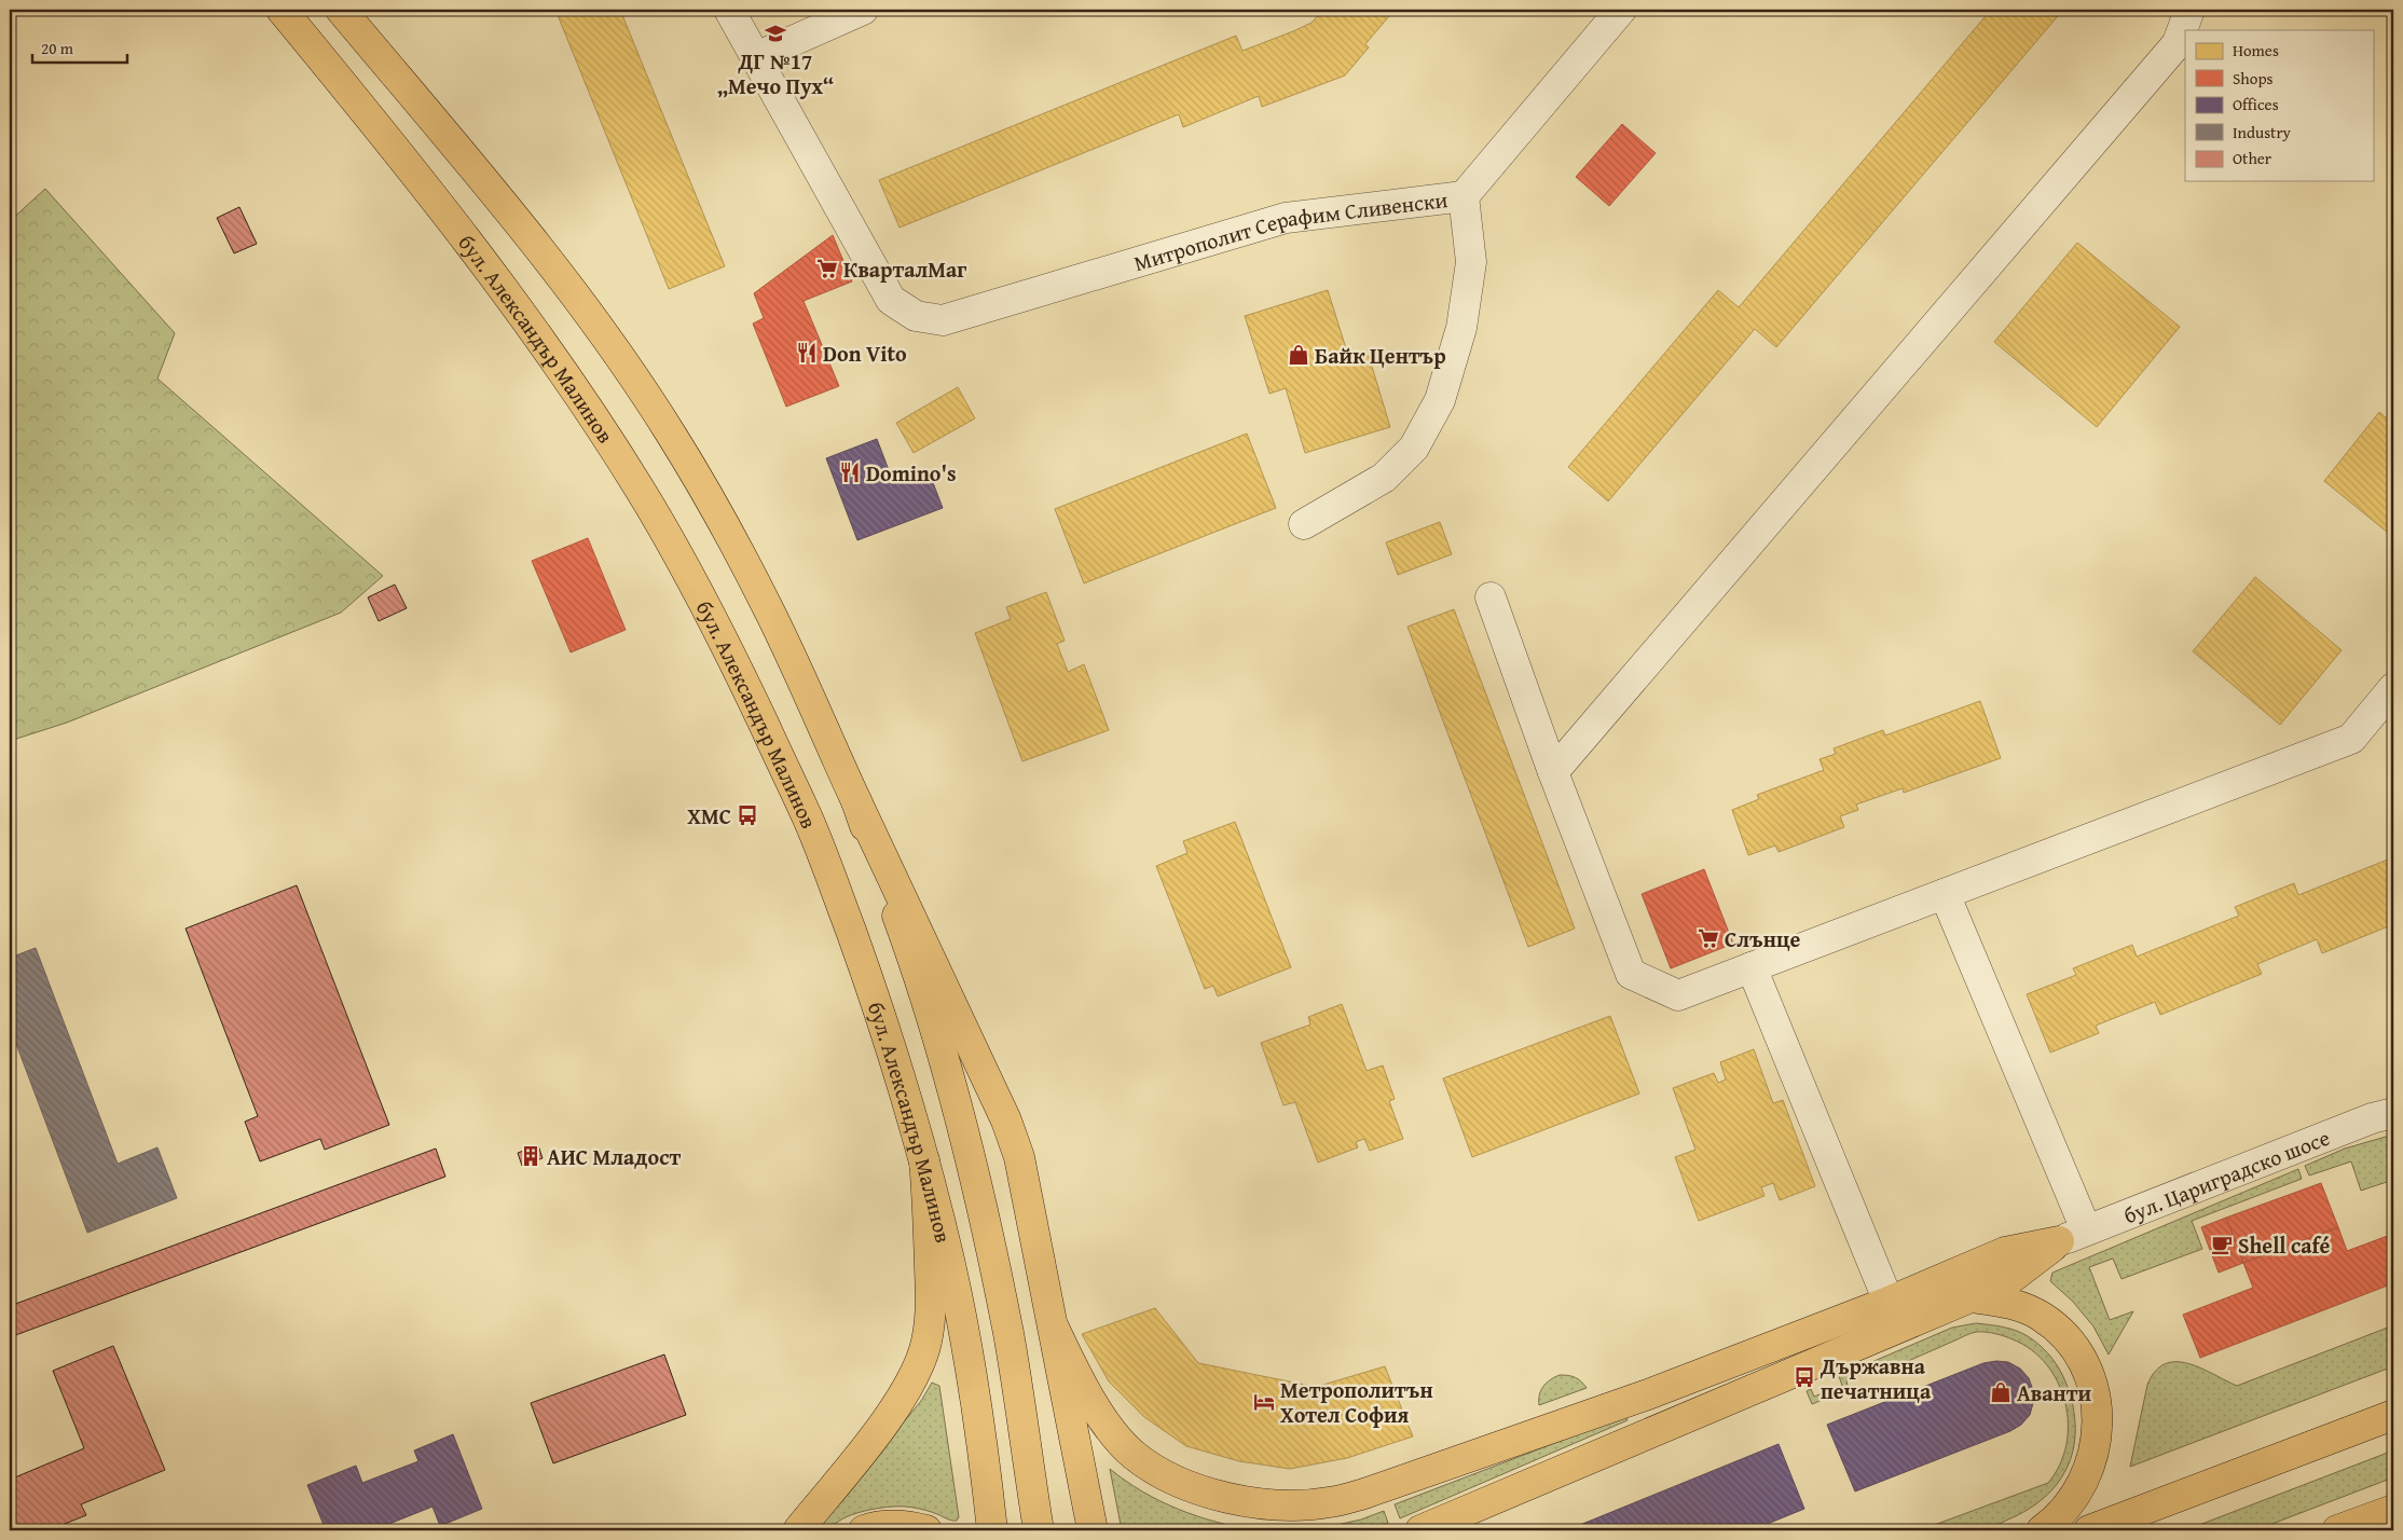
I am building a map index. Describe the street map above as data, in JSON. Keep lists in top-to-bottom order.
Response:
{
  "streets": {
    "main road": ["бул. Александър Малинов"],
    "street": ["Митрополит Серафим Сливенски", "бул. Цариградско шосе"]
  },
  "places": {
    "school or university": ["ДГ №17 „Мечо Пух“"],
    "supermarket": ["КварталМаг", "Слънце"],
    "restaurant": ["Don Vito", "Domino's"],
    "shop": ["Байк Център", "Аванти"],
    "bus stop": ["ХМС", "Държавна печатница"],
    "building": ["АИС Младост"],
    "cafe": ["Shell café"],
    "hotel": ["Метрополитън Хотел София"]
  },
  "legend": [
    "Homes",
    "Shops",
    "Offices",
    "Industry",
    "Other"
  ],
  "scale_bar": "20 m"
}
